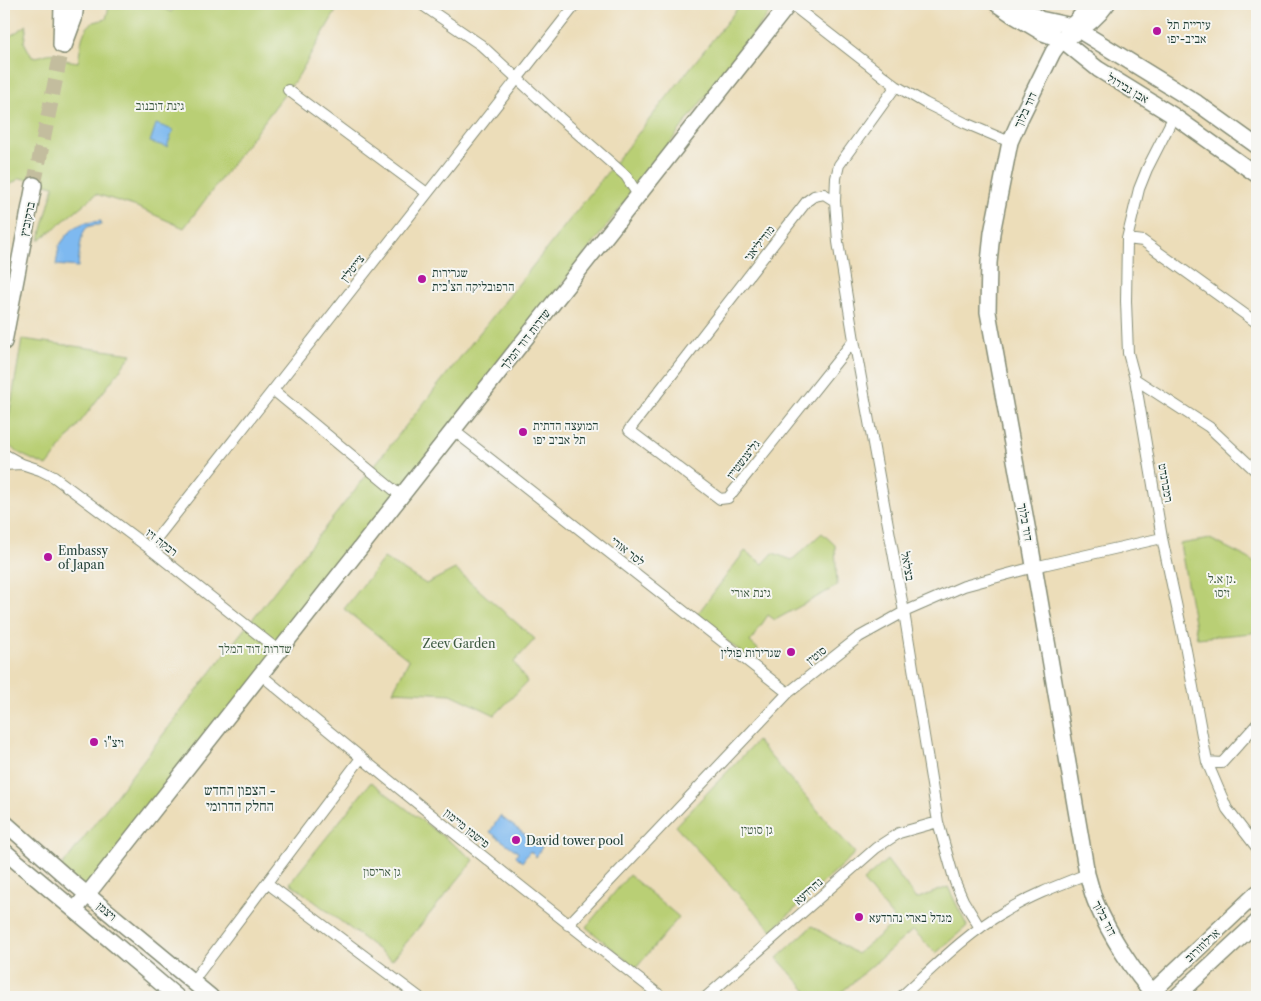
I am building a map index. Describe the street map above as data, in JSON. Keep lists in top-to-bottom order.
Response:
{
  "streets": {
    "street": [
      "אבן גבירול",
      "דוד בלוך",
      "ברקוביץ",
      "מודיליאני",
      "צייטלין",
      "שדרות דוד המלך",
      "גליצנשטיין",
      "רמברנדט",
      "רבקה זיו",
      "לסר אורי",
      "בצלאל",
      "סוטין",
      "פישמן מיימון",
      "נהרדעא",
      "ויצמן",
      "ארלוזורוב"
    ]
  },
  "crossings": [
    ["אבן גבירול", "דוד בלוך"],
    ["אבן גבירול", "רמברנדט"],
    ["דוד בלוך", "סוטין"],
    ["דוד בלוך", "ארלוזורוב"],
    ["מודיליאני", "גליצנשטיין"],
    ["מודיליאני", "בצלאל"],
    ["צייטלין", "רבקה זיו"],
    ["שדרות דוד המלך", "רבקה זיו"],
    ["שדרות דוד המלך", "לסר אורי"],
    ["שדרות דוד המלך", "פישמן מיימון"],
    ["שדרות דוד המלך", "ויצמן"],
    ["גליצנשטיין", "בצלאל"],
    ["רמברנדט", "סוטין"],
    ["לסר אורי", "סוטין"],
    ["בצלאל", "סוטין"],
    ["בצלאל", "נהרדעא"],
    ["סוטין", "פישמן מיימון"]
  ],
  "districts": ["הצפון החדש - החלק הדרומי"],
  "parks": [
    "גינת דובנוב",
    "גן א.ל. זיסו",
    "גינת אורי",
    "Zeev Garden",
    "שדרות דוד המלך",
    "גן סוטין",
    "גן אריסון"
  ],
  "places": [
    "עיריית תל אביב-יפו",
    "שגרירות הרפובליקה הצ'כית",
    "המועצה הדתית תל אביב יפו",
    "Embassy of Japan",
    "שגרירות פולין",
    "ויצ\"ו",
    "David tower pool",
    "מגדל בארי נהרדעא"
  ]
}
